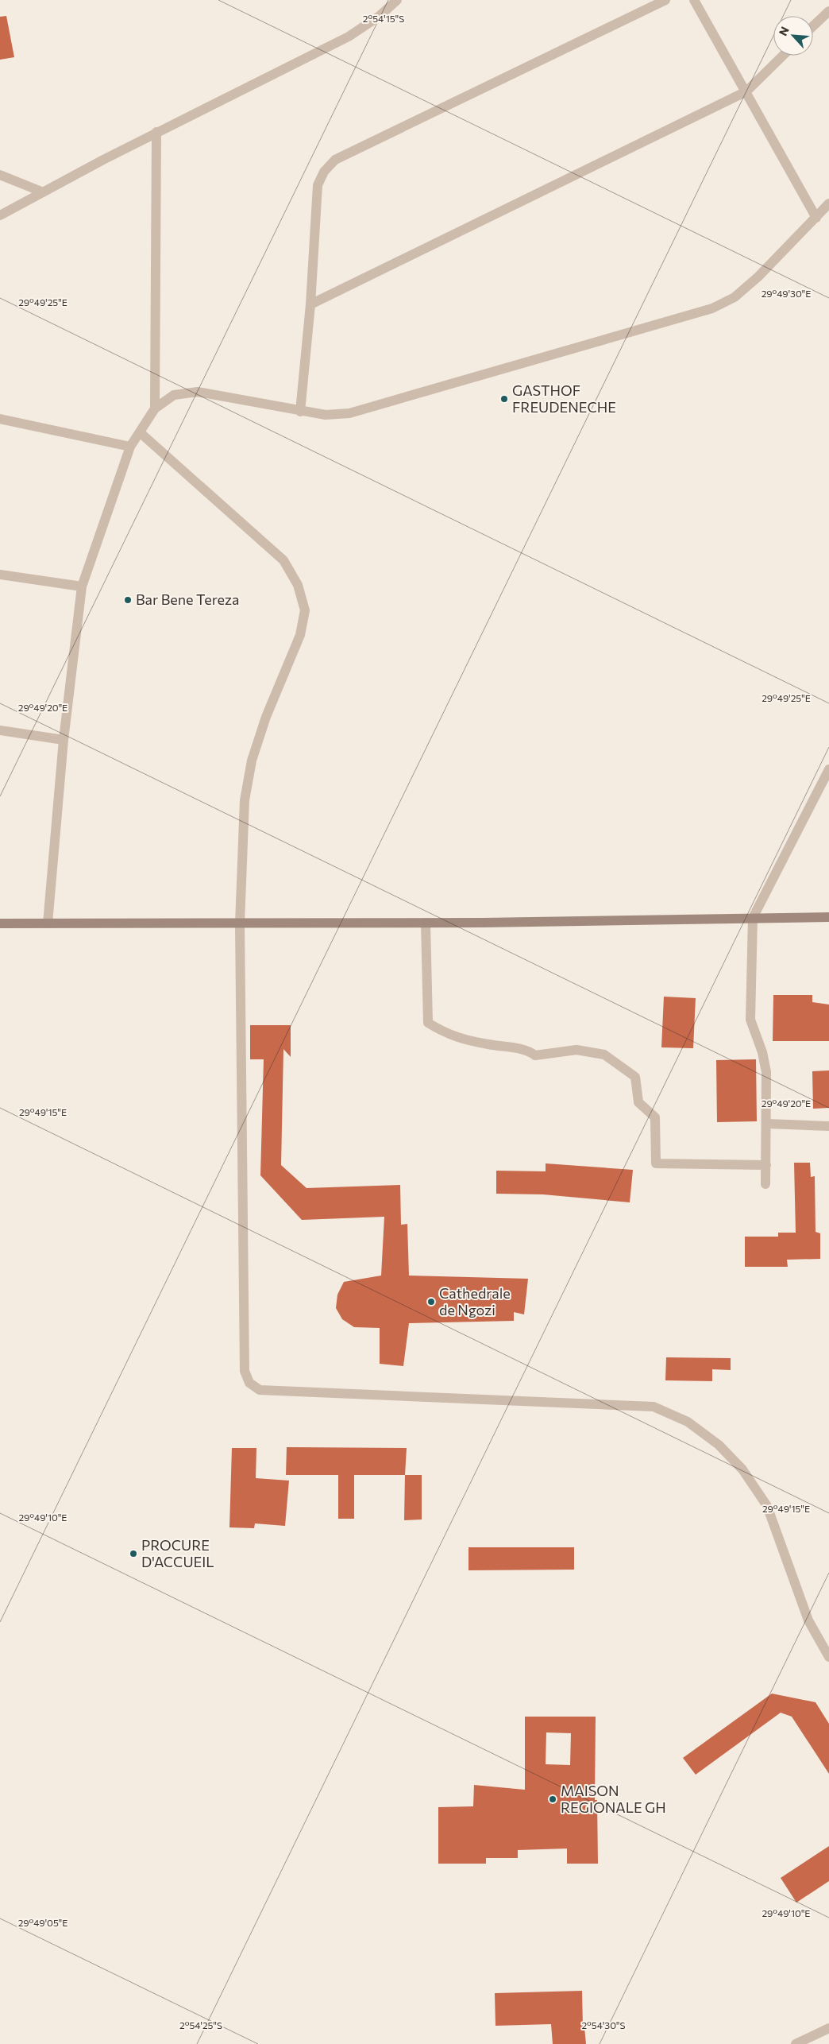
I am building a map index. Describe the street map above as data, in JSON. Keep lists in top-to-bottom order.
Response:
{
  "places": [
    "GASTHOF FREUDENECHE",
    "Bar Bene Tereza",
    "Cathedrale de Ngozi",
    "PROCURE D'ACCUEIL",
    "MAISON REGIONALE GH"
  ],
  "north": "top left",
  "coordinates": [
    "2°54'15\"S",
    "29°49'30\"E",
    "29°49'25\"E",
    "29°49'20\"E",
    "29°49'15\"E",
    "29°49'10\"E",
    "29°49'05\"E",
    "2°54'25\"S",
    "2°54'30\"S"
  ]
}
